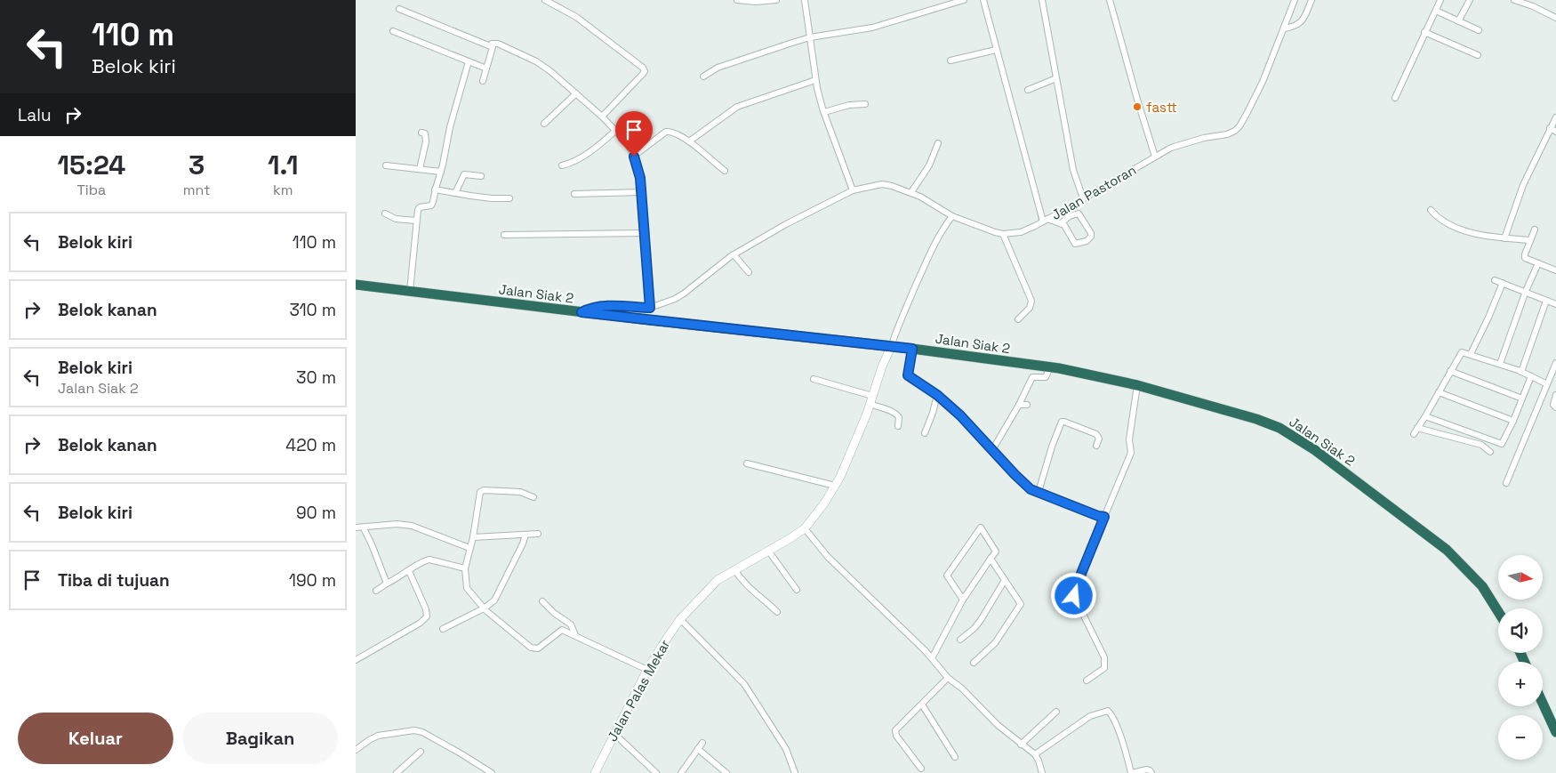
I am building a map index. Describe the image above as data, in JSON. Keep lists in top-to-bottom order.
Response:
{
  "streets": {
    "highway": ["Jalan Siak 2"],
    "main road": ["Jalan Palas Mekar"],
    "street": ["Jalan Pastoran"]
  },
  "crossings": [
    ["Jalan Siak 2", "Jalan Palas Mekar"]
  ],
  "places": ["fastt"],
  "north": "right",
  "page": {
    "turn": ["110 m", "Belok kiri"],
    "then": "Lalu",
    "eta": [
      "15:24",
      "Tiba",
      "3",
      "mnt",
      "1.1",
      "km"
    ],
    "list": [
      {
        "name": "Belok kiri",
        "value": "110 m"
      },
      {
        "name": "Belok kanan",
        "value": "310 m"
      },
      {
        "name": "Belok kiri",
        "note": "Jalan Siak 2",
        "value": "30 m"
      },
      {
        "name": "Belok kanan",
        "value": "420 m"
      },
      {
        "name": "Belok kiri",
        "value": "90 m"
      },
      {
        "name": "Tiba di tujuan",
        "value": "190 m"
      }
    ],
    "map_buttons": ["+", "−"],
    "buttons": ["Keluar", "Bagikan"]
  }
}
